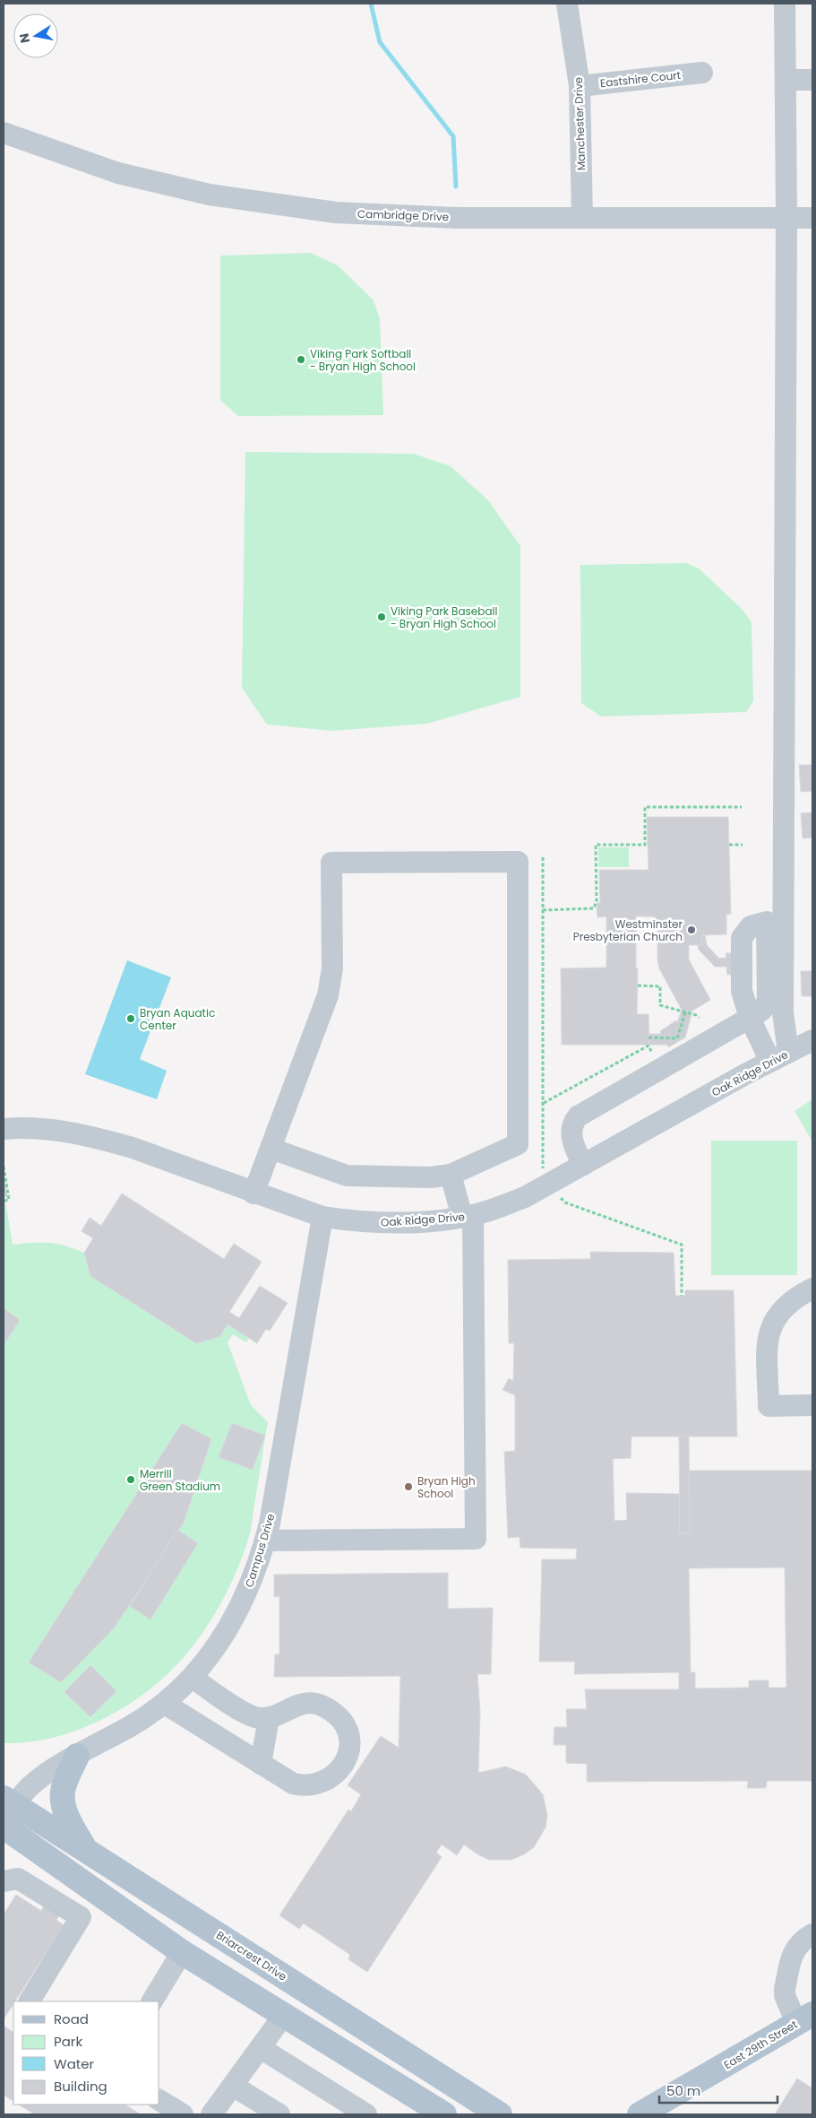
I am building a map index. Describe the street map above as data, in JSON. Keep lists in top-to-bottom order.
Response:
{
  "streets": {
    "main road": ["Briarcrest Drive", "East 29th Street"],
    "street": [
      "Eastshire Court",
      "Manchester Drive",
      "Cambridge Drive",
      "Oak Ridge Drive",
      "Campus Drive"
    ]
  },
  "crossings": [
    ["Eastshire Court", "Manchester Drive"],
    ["Manchester Drive", "Cambridge Drive"],
    ["Oak Ridge Drive", "Campus Drive"],
    ["Campus Drive", "Briarcrest Drive"]
  ],
  "places": [
    "Viking Park Softball - Bryan High School",
    "Viking Park Baseball - Bryan High School",
    "Westminster Presbyterian Church",
    "Bryan Aquatic Center",
    "Merrill Green Stadium",
    "Bryan High School"
  ],
  "legend": [
    "Road",
    "Park",
    "Water",
    "Building"
  ],
  "scale_bar": "50 m",
  "north": "left"
}
